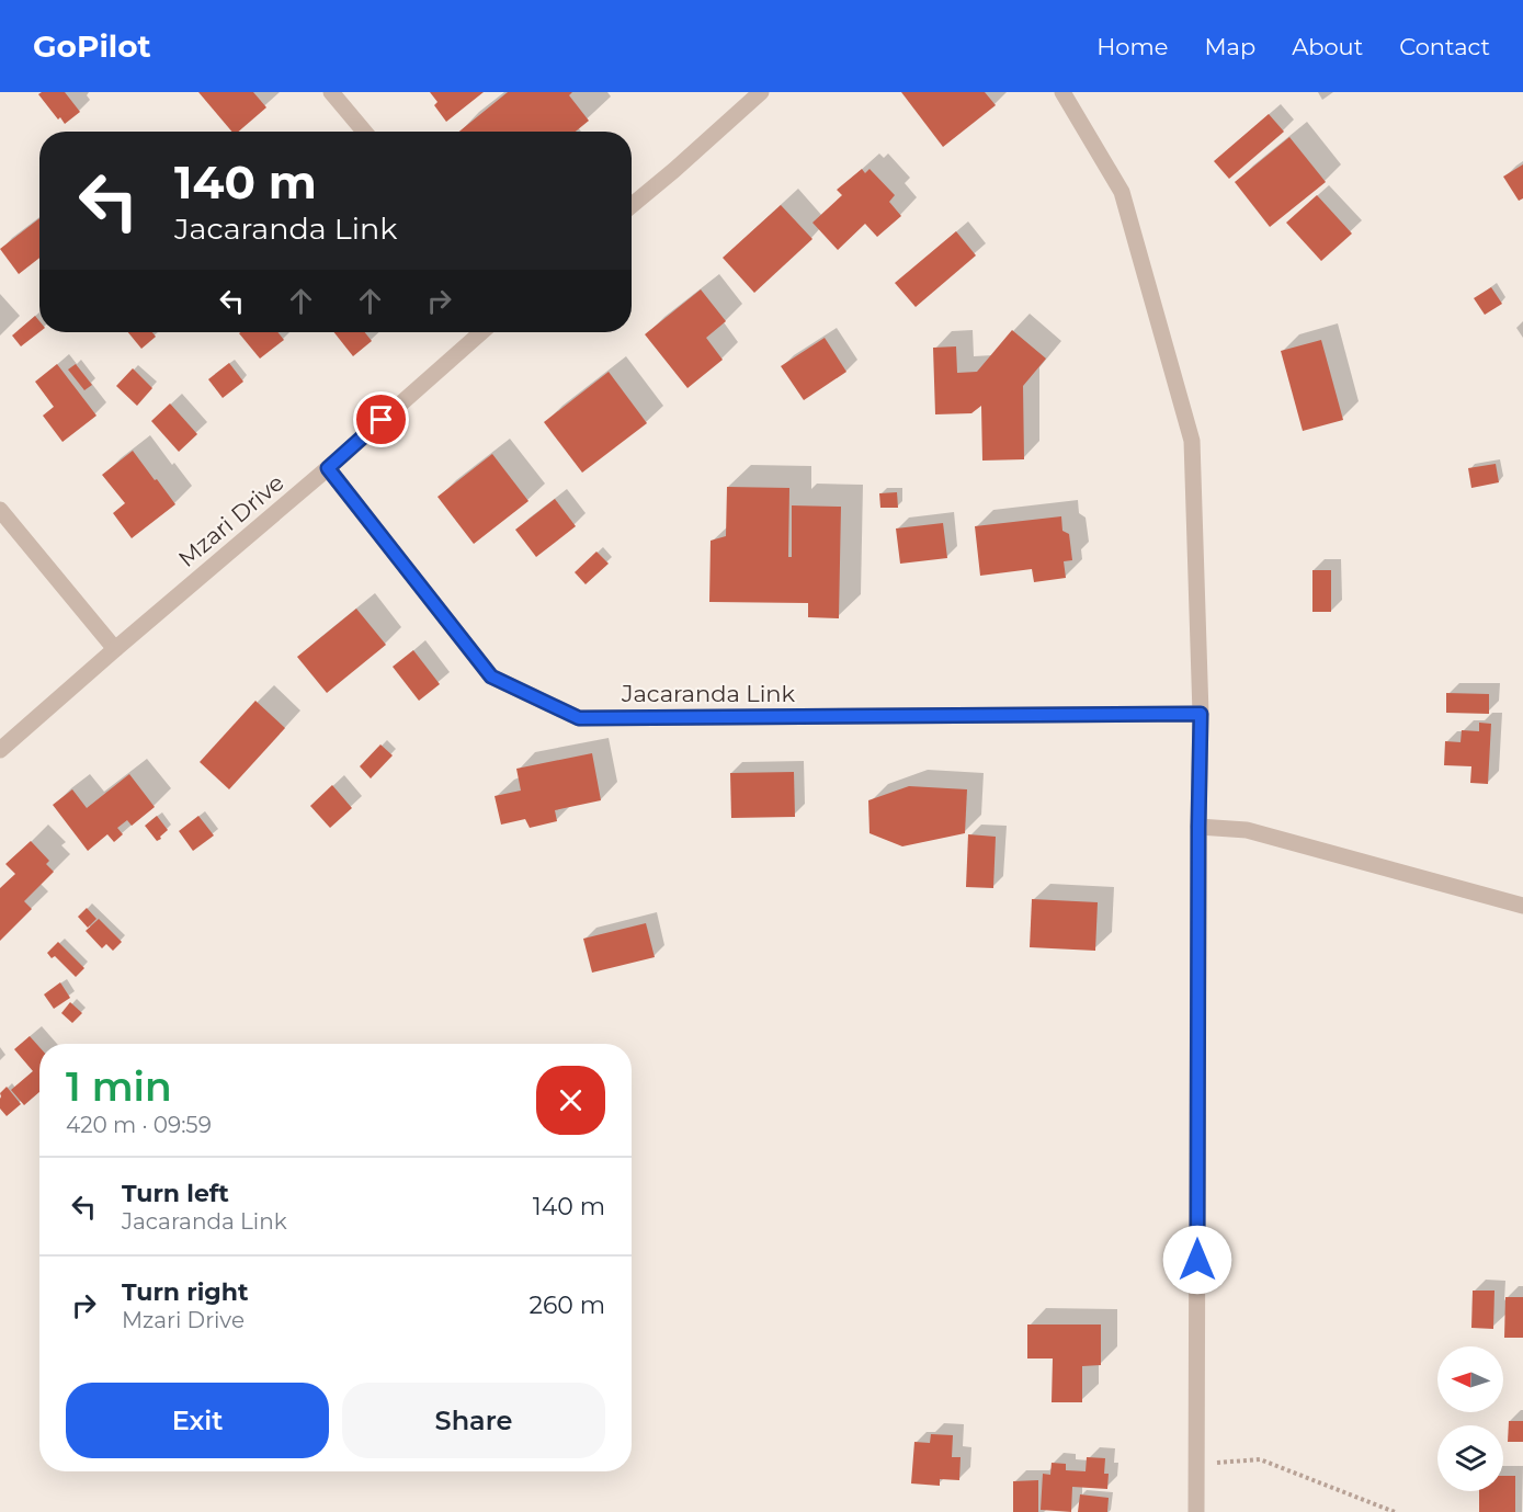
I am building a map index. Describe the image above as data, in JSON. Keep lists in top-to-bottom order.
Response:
{
  "streets": {
    "street": ["Mzari Drive", "Jacaranda Link"]
  },
  "crossings": [
    ["Mzari Drive", "Jacaranda Link"]
  ],
  "north": "left",
  "page": {
    "header": "GoPilot",
    "nav": [
      "Home",
      "Map",
      "About",
      "Contact"
    ],
    "turn": ["140 m", "Jacaranda Link"],
    "heading": ["1 min", "420 m · 09:59"],
    "list": [
      {
        "name": "Turn left",
        "note": "Jacaranda Link",
        "value": "140 m"
      },
      {
        "name": "Turn right",
        "note": "Mzari Drive",
        "value": "260 m"
      }
    ],
    "buttons": ["Exit", "Share"]
  }
}
